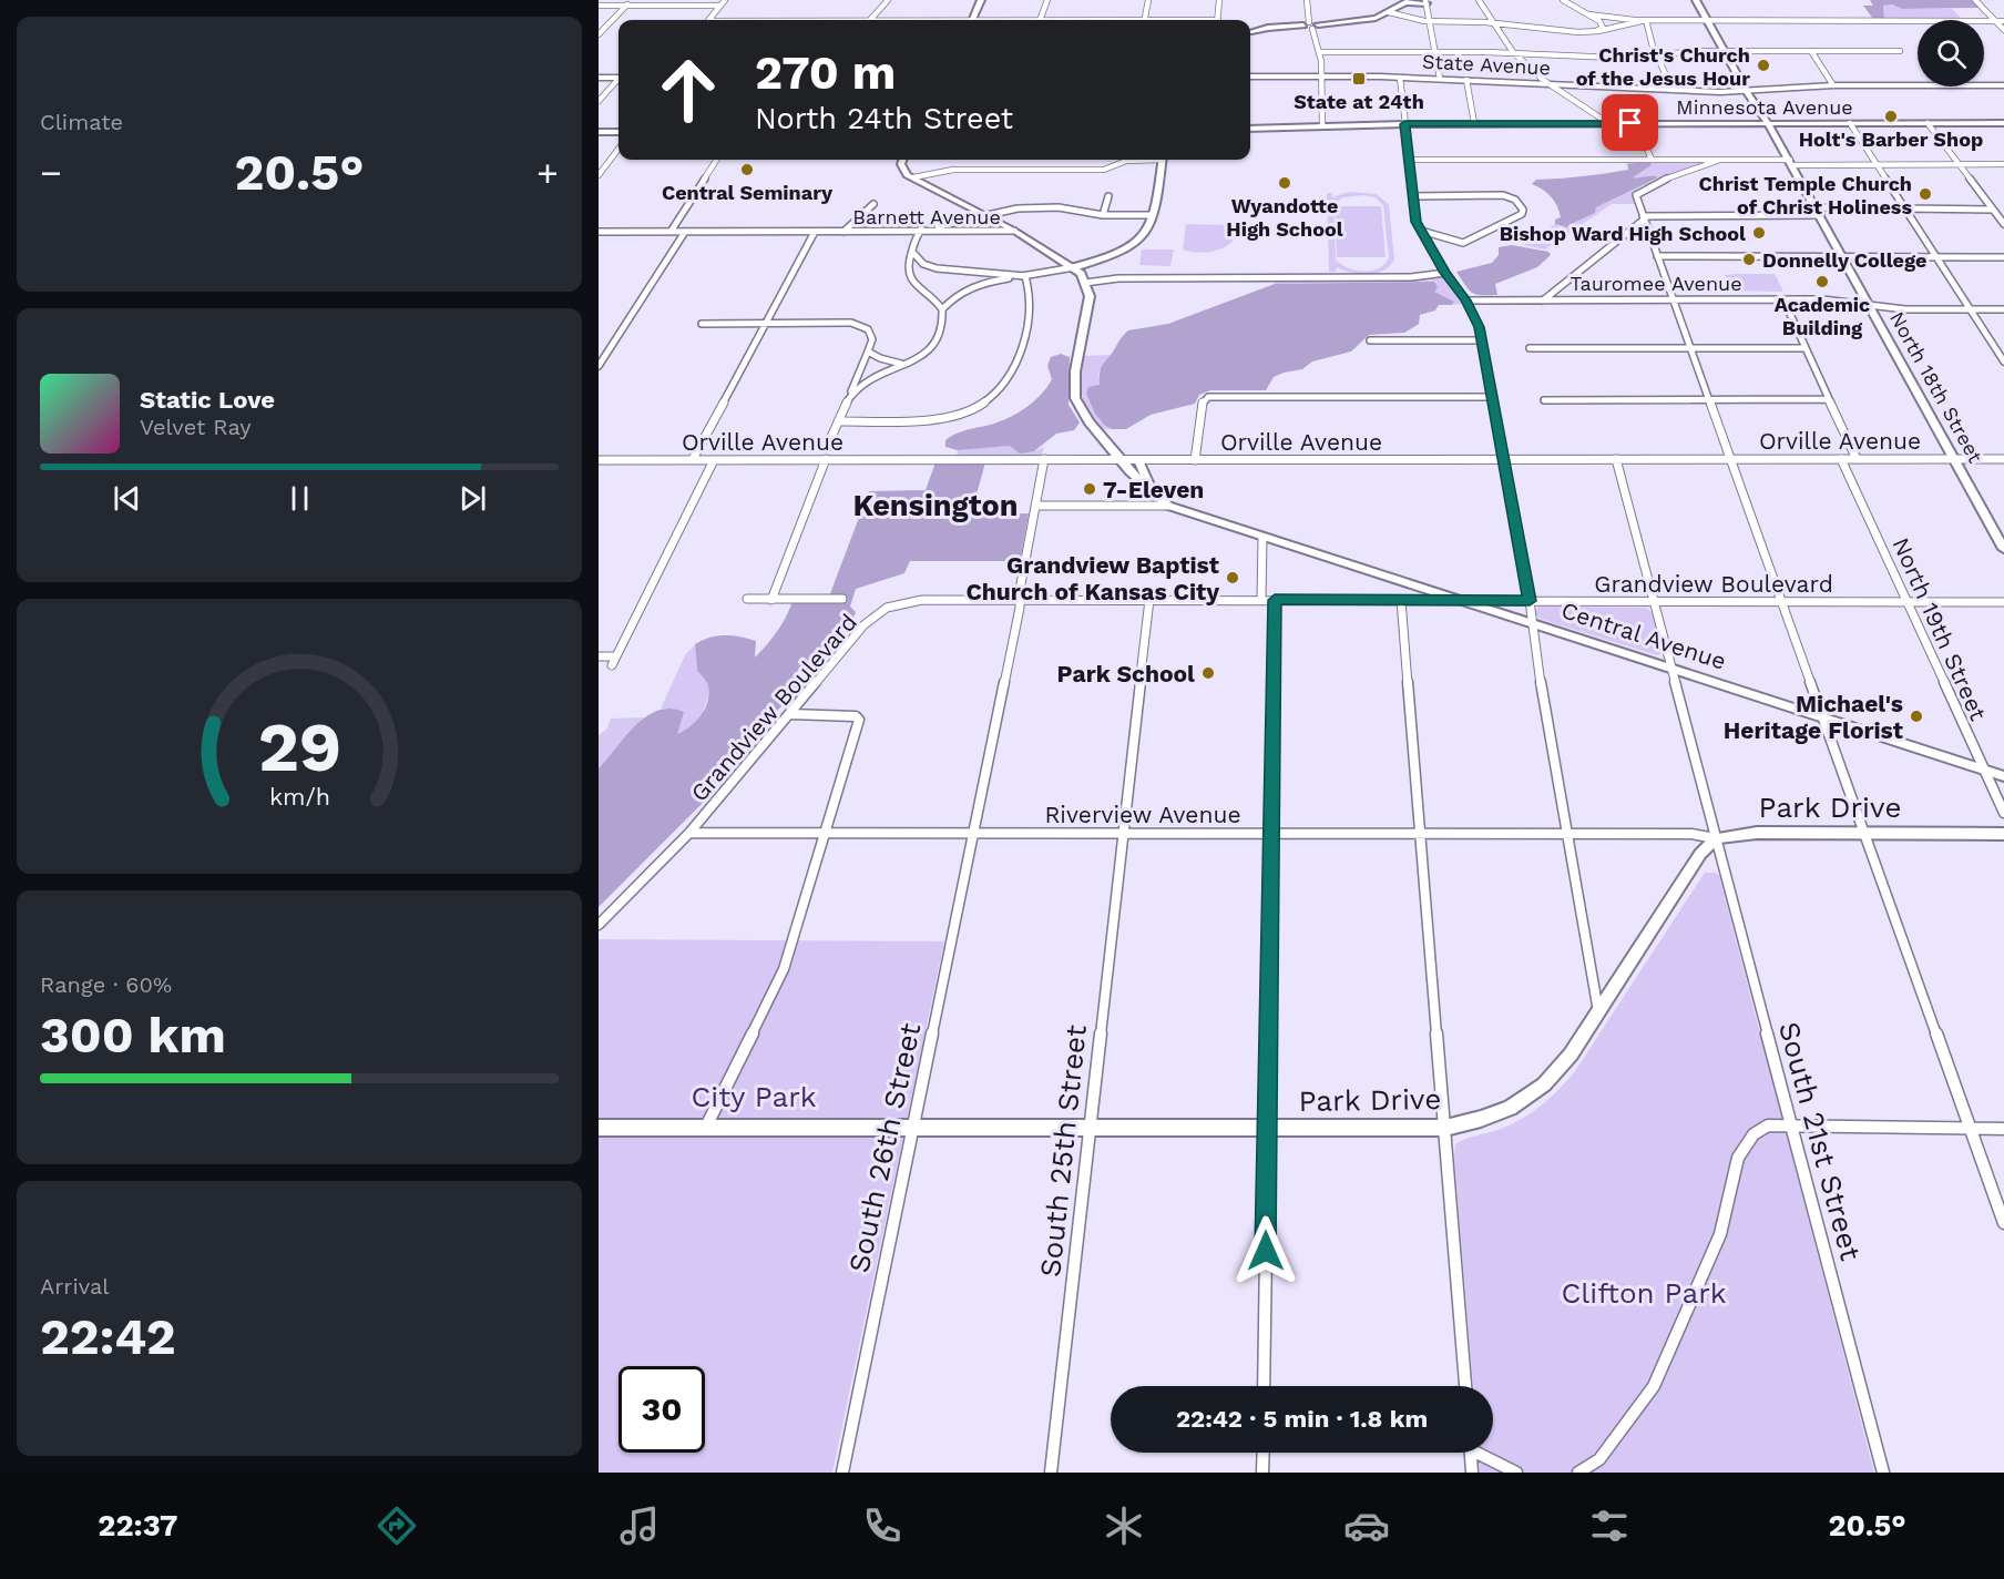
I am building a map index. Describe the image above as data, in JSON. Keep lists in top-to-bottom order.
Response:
{
  "streets": {
    "main road": [
      "State Avenue",
      "Minnesota Avenue",
      "North 18th Street",
      "Central Avenue",
      "Park Drive"
    ],
    "street": [
      "Barnett Avenue",
      "Tauromee Avenue",
      "Orville Avenue",
      "Grandview Boulevard",
      "North 19th Street",
      "Riverview Avenue",
      "South 21st Street",
      "South 26th Street",
      "South 25th Street"
    ]
  },
  "crossings": [
    ["State Avenue", "North 18th Street"],
    ["Minnesota Avenue", "North 18th Street"],
    ["Tauromee Avenue", "North 18th Street"],
    ["North 18th Street", "Orville Avenue"],
    ["Orville Avenue", "North 19th Street"],
    ["Orville Avenue", "South 21st Street"],
    ["Orville Avenue", "South 26th Street"],
    ["Grandview Boulevard", "North 19th Street"],
    ["Grandview Boulevard", "Central Avenue"],
    ["Grandview Boulevard", "Riverview Avenue"],
    ["Grandview Boulevard", "South 21st Street"],
    ["Grandview Boulevard", "South 26th Street"],
    ["Grandview Boulevard", "South 25th Street"],
    ["North 19th Street", "Central Avenue"],
    ["Central Avenue", "South 21st Street"],
    ["Central Avenue", "South 26th Street"],
    ["Park Drive", "Riverview Avenue"],
    ["Park Drive", "South 21st Street"],
    ["Park Drive", "South 26th Street"],
    ["Park Drive", "South 25th Street"],
    ["Riverview Avenue", "South 21st Street"],
    ["Riverview Avenue", "South 26th Street"],
    ["Riverview Avenue", "South 25th Street"]
  ],
  "districts": ["Kensington"],
  "parks": ["City Park", "Clifton Park"],
  "places": {
    "other": [
      "Christ's Church of the Jesus Hour",
      "Holt's Barber Shop",
      "Central Seminary",
      "Wyandotte High School",
      "Christ Temple Church of Christ Holiness",
      "Bishop Ward High School",
      "Donnelly College",
      "Academic Building",
      "7-Eleven",
      "Grandview Baptist Church of Kansas City",
      "Park School",
      "Michael's Heritage Florist"
    ],
    "transit": ["State at 24th"]
  },
  "page": {
    "tile": [
      "Climate",
      ["Range · 60%", "300 km"],
      ["Arrival", "22:42"]
    ],
    "turn": ["270 m", "North 24th Street"],
    "heat": ["−", "20.5°", "+"],
    "song": ["Static Love", "Velvet Ray"],
    "limit": "30",
    "trip": "22:42 · 5 min · 1.8 km",
    "tabs": ["22:37", "20.5°"],
    "gauge": ["29", "km/h"]
  }
}
